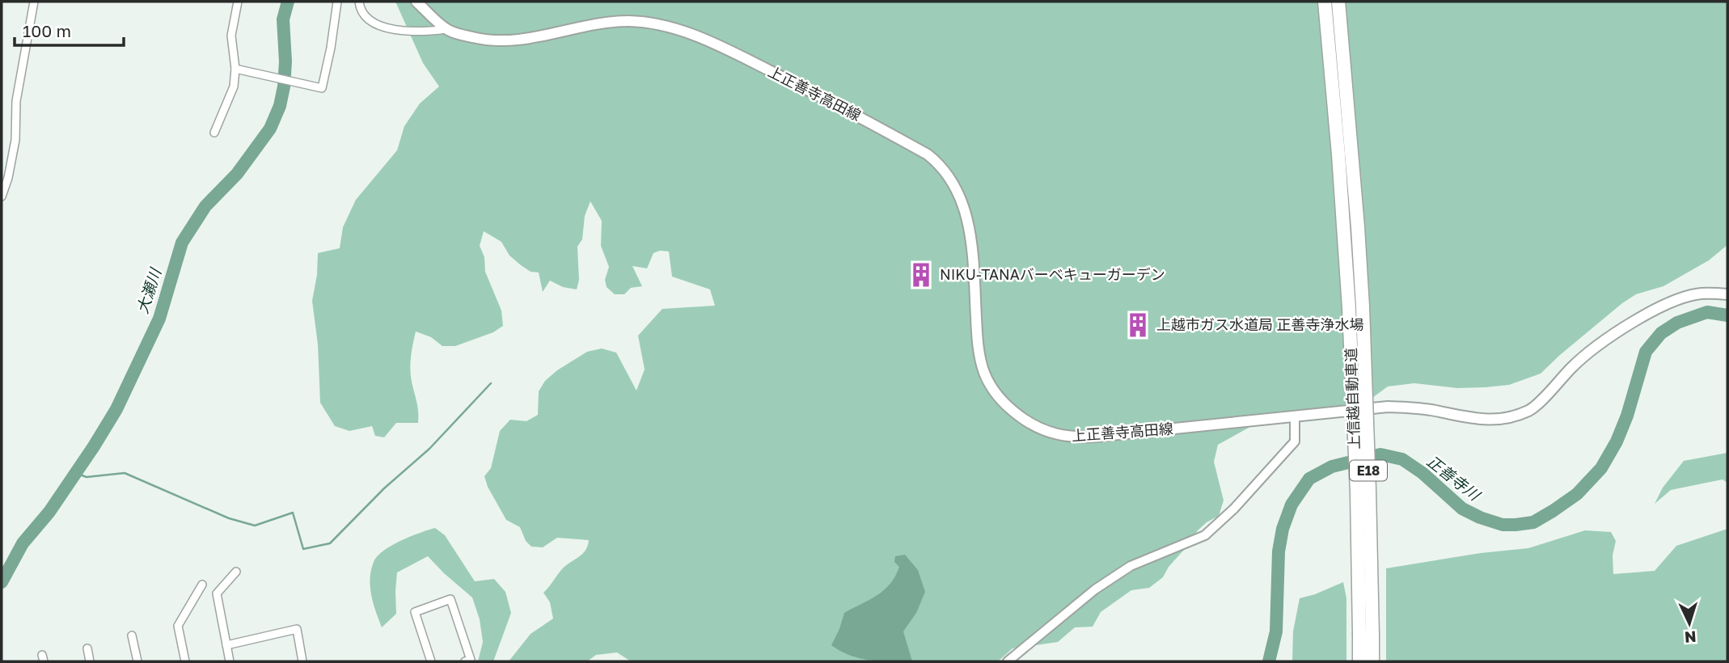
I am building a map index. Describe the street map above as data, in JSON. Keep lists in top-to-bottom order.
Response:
{
  "streets": {
    "highway": ["上信越自動車道", "E18"],
    "main road": ["上正善寺高田線"]
  },
  "water": ["大瀬川", "正善寺川"],
  "places": {
    "building": ["NIKU-TANAバーベキューガーデン", "上越市ガス水道局 正善寺浄水場"]
  },
  "scale_bar": "100 m",
  "north": "bottom"
}
